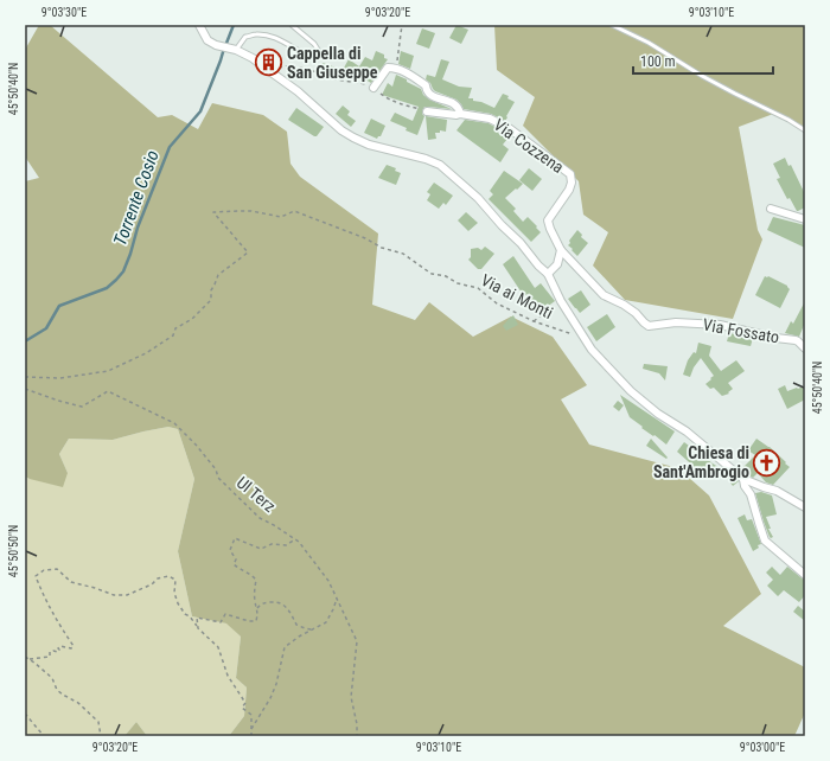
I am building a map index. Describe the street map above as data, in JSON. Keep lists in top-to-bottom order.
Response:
{
  "streets": {
    "street": ["Via Cozzena", "Via Fossato"],
    "path": ["Via ai Monti", "Ul Terz"]
  },
  "crossings": [
    ["Via Cozzena", "Via Fossato"]
  ],
  "water": ["Torrente Cosio"],
  "places": {
    "building": ["Cappella di San Giuseppe"],
    "church": ["Chiesa di Sant'Ambrogio"]
  },
  "scale_bar": "100 m",
  "coordinates": [
    "9°03'30\"E",
    "9°03'20\"E",
    "9°03'10\"E",
    "45°50'40\"N",
    "45°50'50\"N",
    "9°03'00\"E"
  ]
}
